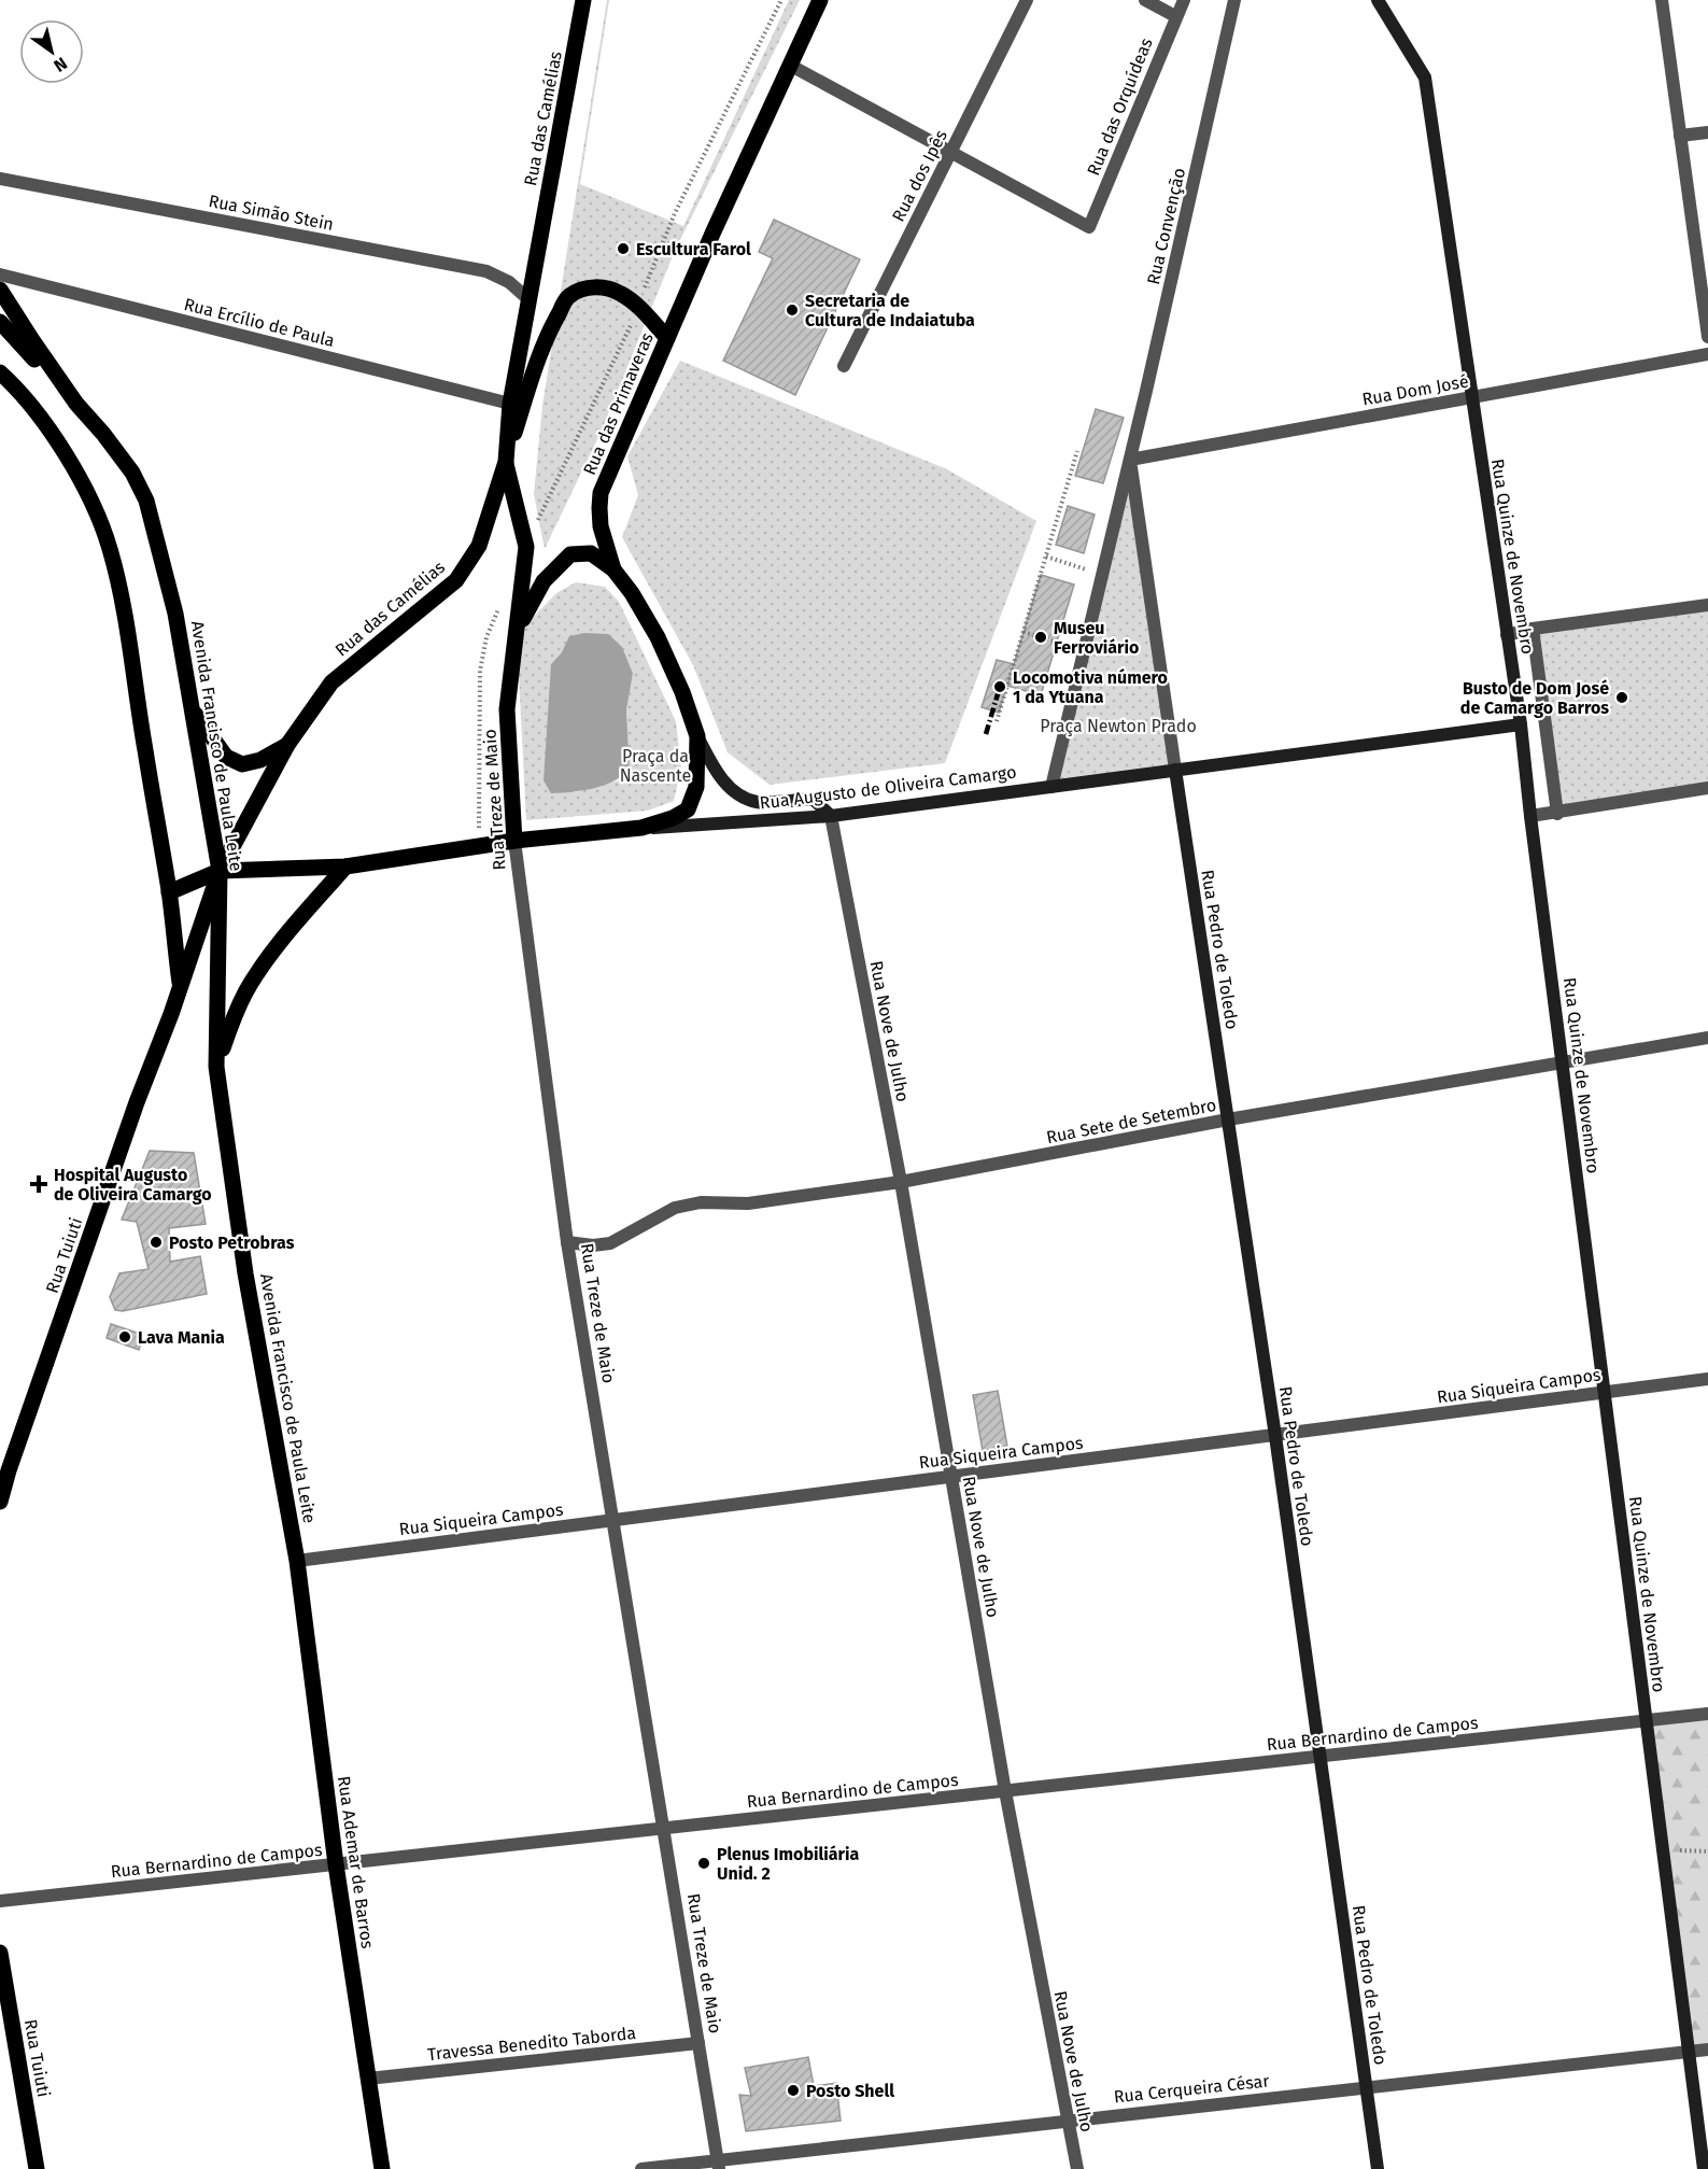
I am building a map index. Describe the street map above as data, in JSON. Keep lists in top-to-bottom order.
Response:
{
  "streets": {
    "main road": [
      "Rua das Camélias",
      "Rua das Primaveras",
      "Avenida Francisco de Paula Leite",
      "Rua Augusto de Oliveira Camargo",
      "Rua Treze de Maio",
      "Rua Tuiuti",
      "Rua Ademar de Barros"
    ],
    "street": [
      "Rua das Orquídeas",
      "Rua dos Ipês",
      "Rua Simão Stein",
      "Rua Convenção",
      "Rua Ercílio de Paula",
      "Rua Dom José",
      "Rua Quinze de Novembro",
      "Rua Pedro de Toledo",
      "Rua Nove de Julho",
      "Rua Sete de Setembro",
      "Rua Siqueira Campos",
      "Rua Bernardino de Campos",
      "Travessa Benedito Taborda",
      "Rua Cerqueira César"
    ]
  },
  "crossings": [
    ["Rua das Orquídeas", "Rua dos Ipês"],
    ["Rua das Camélias", "Rua Simão Stein"],
    ["Rua das Camélias", "Rua Ercílio de Paula"],
    ["Rua das Camélias", "Avenida Francisco de Paula Leite"],
    ["Rua das Camélias", "Rua Augusto de Oliveira Camargo"],
    ["Rua das Camélias", "Rua Treze de Maio"],
    ["Rua das Camélias", "Rua Tuiuti"],
    ["Rua Convenção", "Rua Dom José"],
    ["Rua Dom José", "Rua Quinze de Novembro"],
    ["Rua das Primaveras", "Rua Augusto de Oliveira Camargo"],
    ["Rua das Primaveras", "Rua Nove de Julho"],
    ["Rua Quinze de Novembro", "Rua Augusto de Oliveira Camargo"],
    ["Rua Quinze de Novembro", "Rua Sete de Setembro"],
    ["Rua Quinze de Novembro", "Rua Siqueira Campos"],
    ["Rua Quinze de Novembro", "Rua Bernardino de Campos"],
    ["Rua Quinze de Novembro", "Rua Cerqueira César"],
    ["Avenida Francisco de Paula Leite", "Rua Augusto de Oliveira Camargo"],
    ["Avenida Francisco de Paula Leite", "Rua Siqueira Campos"],
    ["Avenida Francisco de Paula Leite", "Rua Ademar de Barros"],
    ["Rua Augusto de Oliveira Camargo", "Rua Treze de Maio"],
    ["Rua Augusto de Oliveira Camargo", "Rua Pedro de Toledo"],
    ["Rua Augusto de Oliveira Camargo", "Rua Nove de Julho"],
    ["Rua Treze de Maio", "Rua Sete de Setembro"],
    ["Rua Treze de Maio", "Rua Siqueira Campos"],
    ["Rua Treze de Maio", "Rua Bernardino de Campos"],
    ["Rua Treze de Maio", "Travessa Benedito Taborda"],
    ["Rua Treze de Maio", "Rua Cerqueira César"],
    ["Rua Pedro de Toledo", "Rua Sete de Setembro"],
    ["Rua Pedro de Toledo", "Rua Siqueira Campos"],
    ["Rua Pedro de Toledo", "Rua Bernardino de Campos"],
    ["Rua Pedro de Toledo", "Rua Cerqueira César"],
    ["Rua Nove de Julho", "Rua Sete de Setembro"],
    ["Rua Nove de Julho", "Rua Siqueira Campos"],
    ["Rua Nove de Julho", "Rua Bernardino de Campos"],
    ["Rua Nove de Julho", "Rua Cerqueira César"],
    ["Rua Siqueira Campos", "Rua Ademar de Barros"],
    ["Rua Bernardino de Campos", "Rua Ademar de Barros"],
    ["Rua Ademar de Barros", "Travessa Benedito Taborda"]
  ],
  "parks": ["Praça Newton Prado", "Praça da Nascente"],
  "places": {
    "other": [
      "Escultura Farol",
      "Secretaria de Cultura de Indaiatuba",
      "Museu Ferroviário",
      "Locomotiva número 1 da Ytuana",
      "Busto de Dom José de Camargo Barros",
      "Posto Petrobras",
      "Lava Mania",
      "Plenus Imobiliária Unid. 2",
      "Posto Shell"
    ],
    "health": ["Hospital Augusto de Oliveira Camargo"]
  },
  "north": "bottom right"
}
